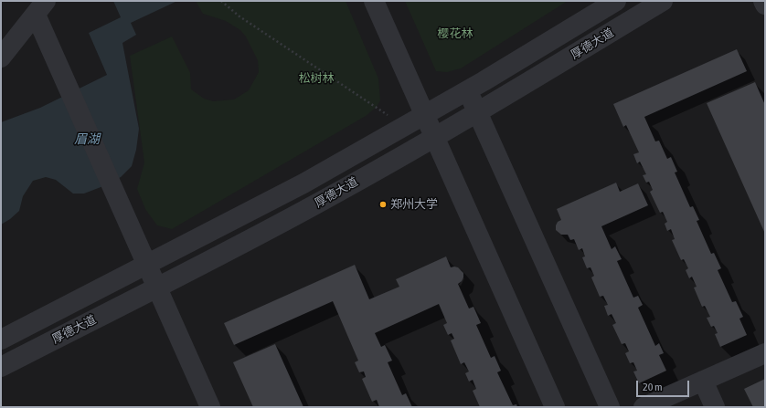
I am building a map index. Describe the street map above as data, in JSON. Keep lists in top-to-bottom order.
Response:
{
  "streets": {
    "lane": ["厚德大道"]
  },
  "water": ["眉湖"],
  "parks": ["樱花林", "松树林"],
  "places": ["郑州大学"],
  "scale_bar": "20 m"
}
